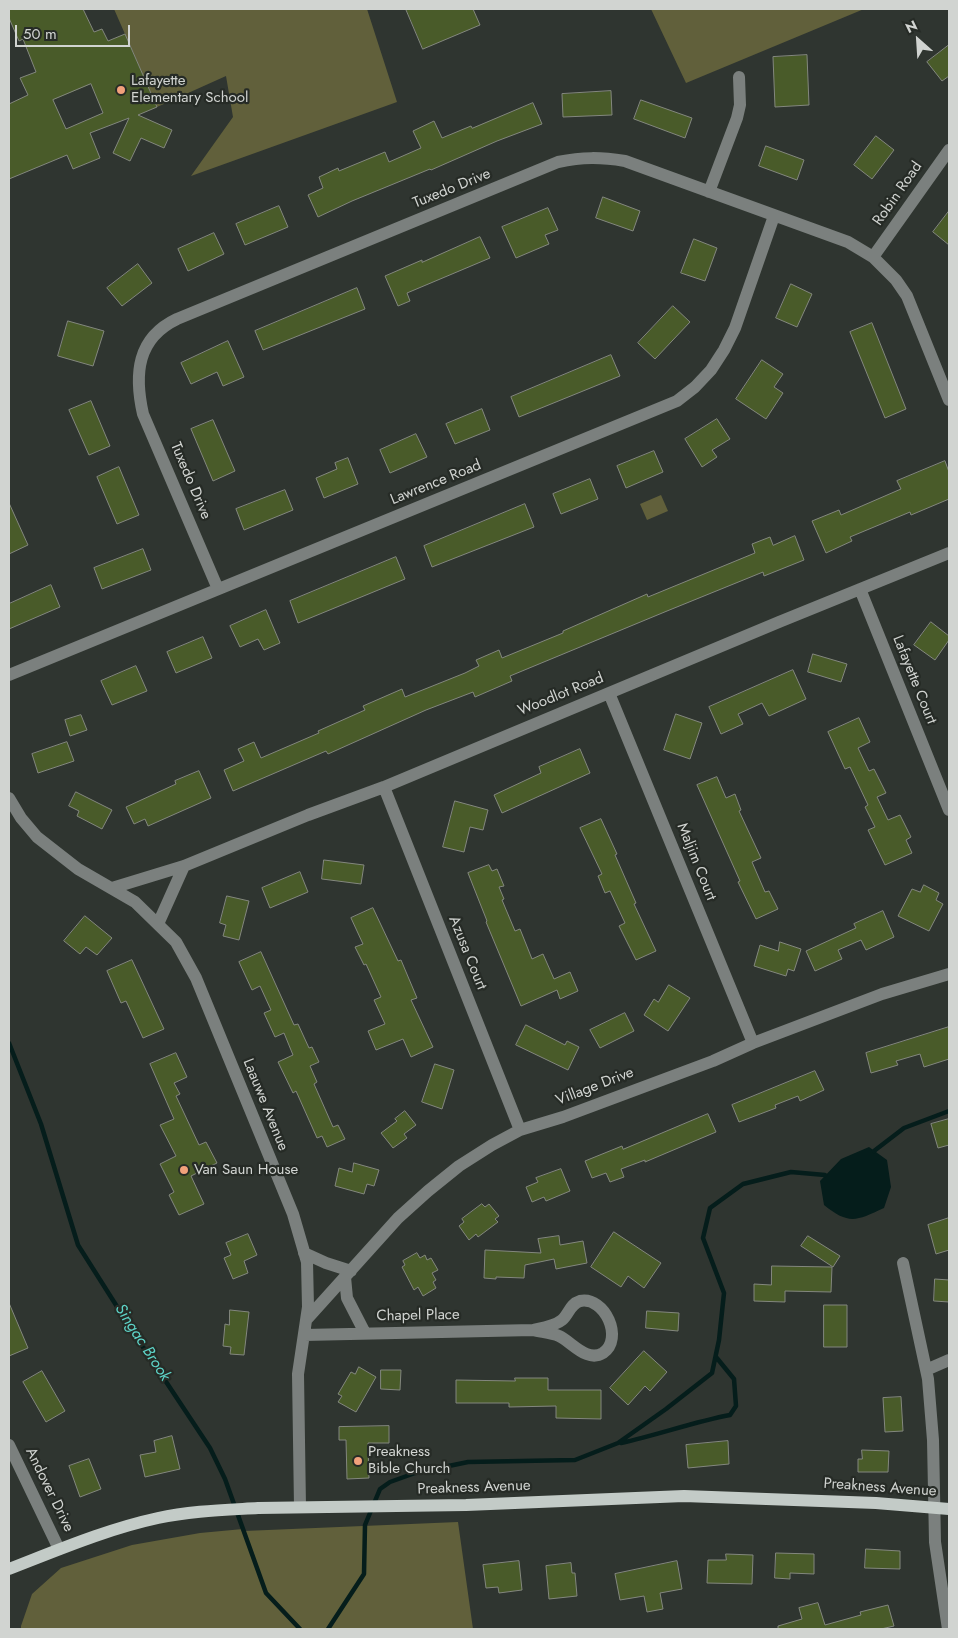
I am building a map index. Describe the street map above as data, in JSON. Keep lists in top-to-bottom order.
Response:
{
  "streets": {
    "main road": ["Preakness Avenue"],
    "street": [
      "Tuxedo Drive",
      "Robin Road",
      "Lawrence Road",
      "Lafayette Court",
      "Woodlot Road",
      "Maljim Court",
      "Azusa Court",
      "Village Drive",
      "Laauwe Avenue",
      "Chapel Place",
      "Andover Drive"
    ]
  },
  "crossings": [
    ["Tuxedo Drive", "Robin Road"],
    ["Tuxedo Drive", "Lawrence Road"],
    ["Lafayette Court", "Woodlot Road"],
    ["Woodlot Road", "Maljim Court"],
    ["Woodlot Road", "Azusa Court"],
    ["Woodlot Road", "Laauwe Avenue"],
    ["Maljim Court", "Village Drive"],
    ["Azusa Court", "Village Drive"],
    ["Village Drive", "Laauwe Avenue"],
    ["Laauwe Avenue", "Chapel Place"],
    ["Laauwe Avenue", "Preakness Avenue"],
    ["Preakness Avenue", "Andover Drive"]
  ],
  "water": ["Singac Brook"],
  "places": ["Lafayette Elementary School", "Van Saun House", "Preakness Bible Church"],
  "scale_bar": "50 m",
  "north": "top left"
}
